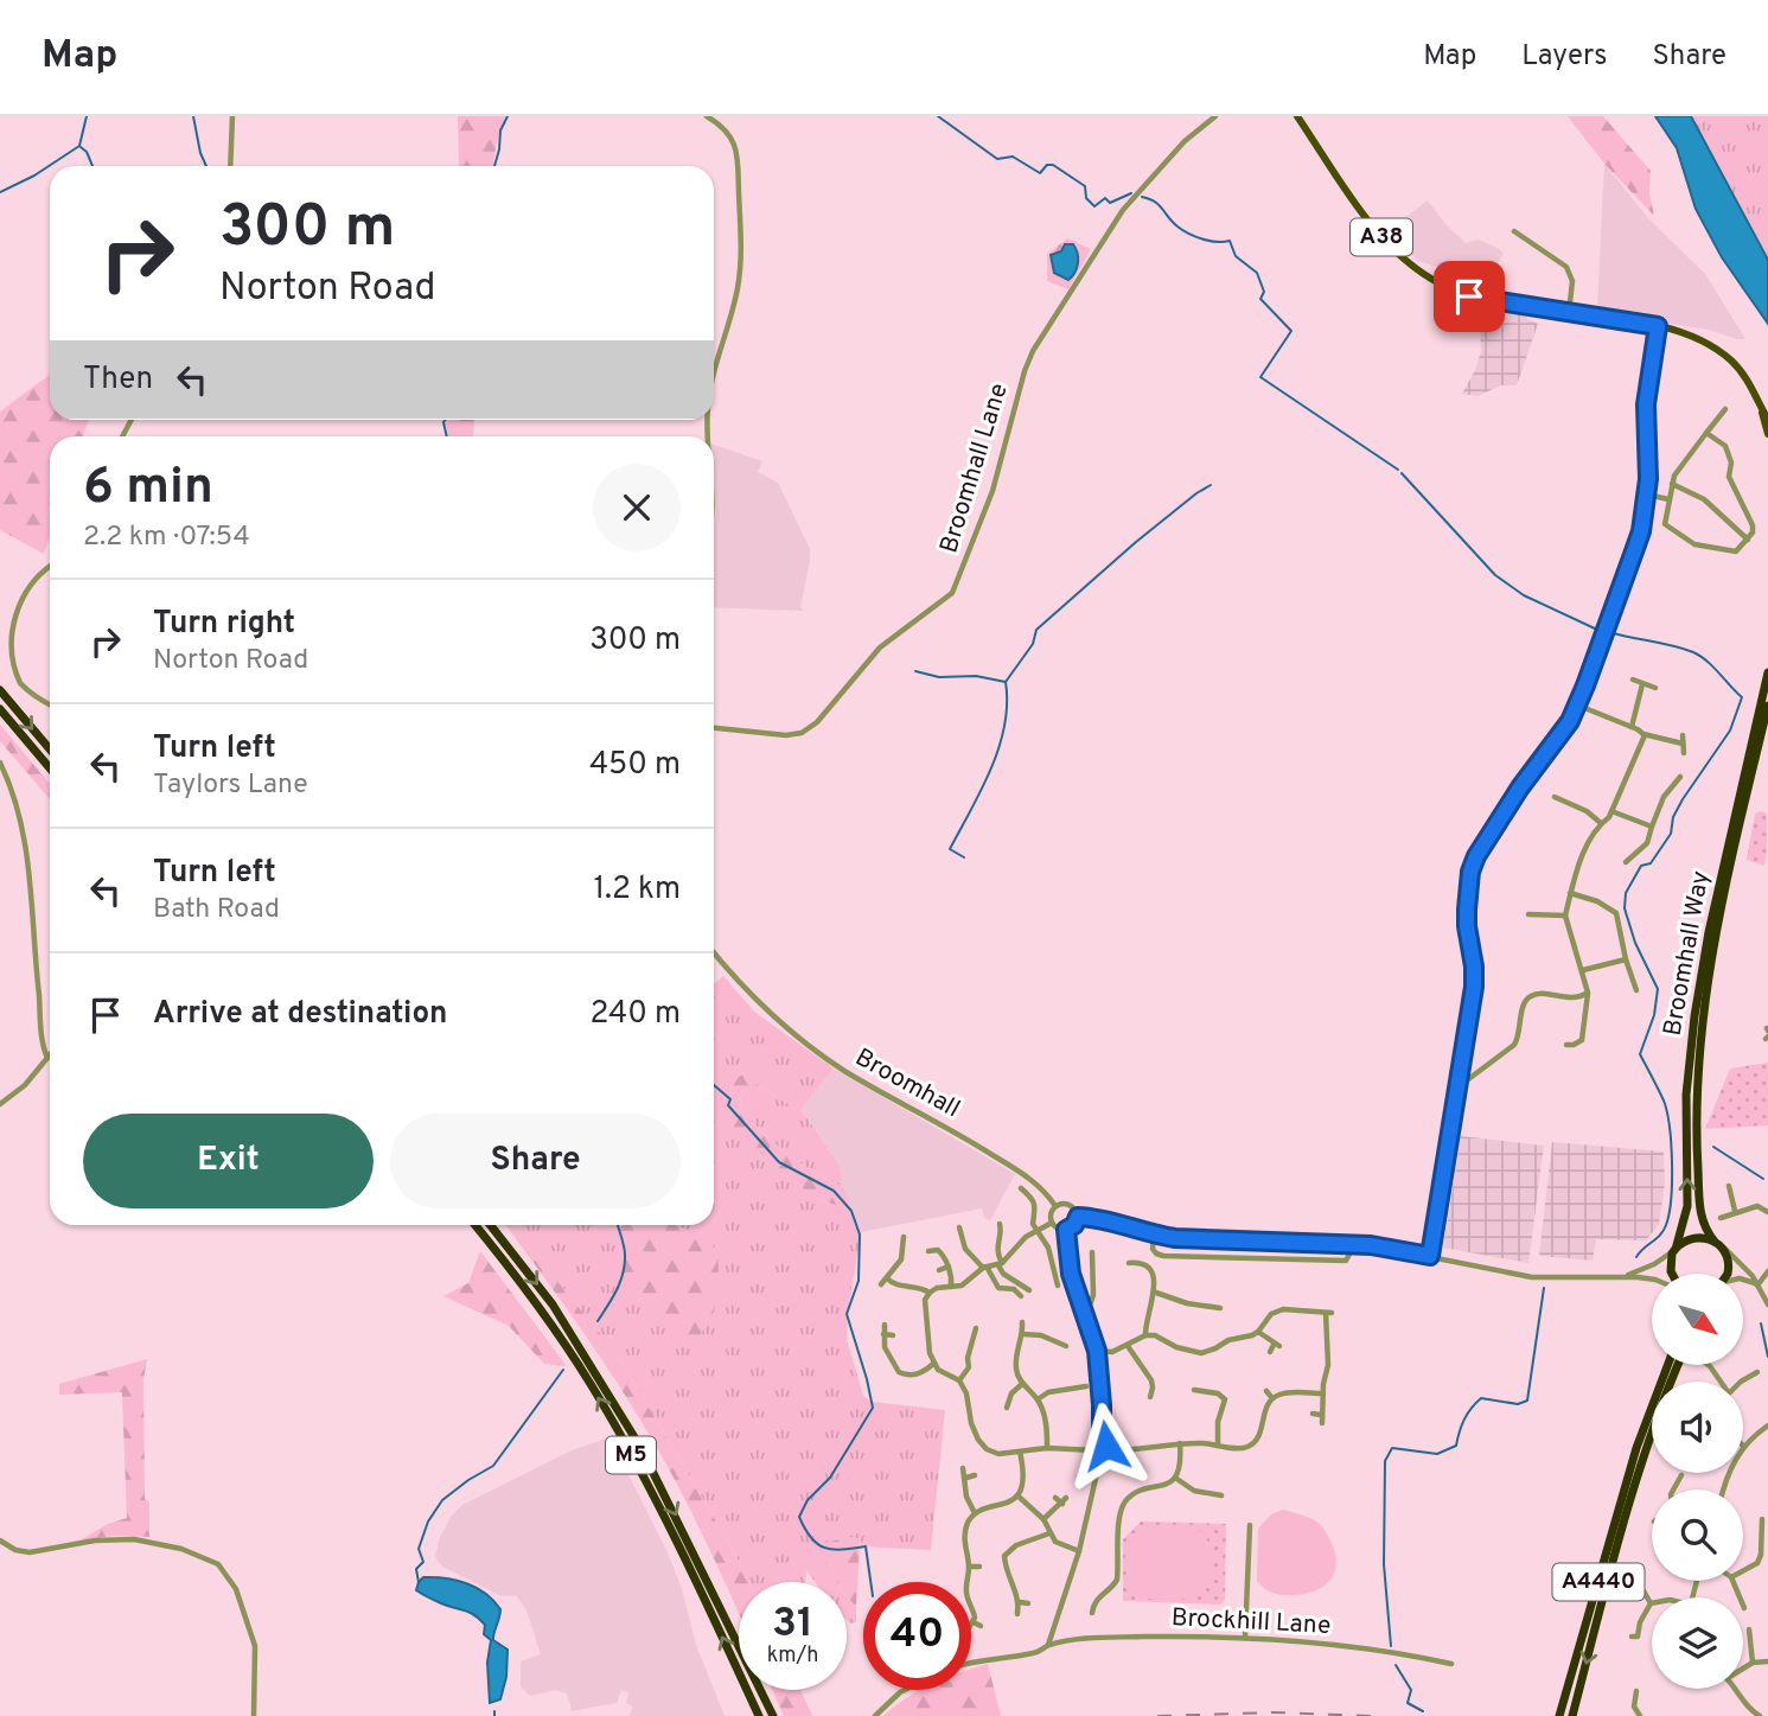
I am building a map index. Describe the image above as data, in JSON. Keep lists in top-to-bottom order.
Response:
{
  "streets": {
    "highway": ["Broomhall Way", "M5", "A4440"],
    "main road": ["A38"],
    "street": ["Broomhall Lane", "Broomhall", "Brockhill Lane"]
  },
  "north": "bottom right",
  "page": {
    "header": "Map",
    "nav": ["Map", "Layers", "Share"],
    "turn": ["300 m", "Norton Road"],
    "then": "Then",
    "heading": ["6 min", "2.2 km · 07:54"],
    "list": [
      {
        "name": "Turn right",
        "note": "Norton Road",
        "value": "300 m"
      },
      {
        "name": "Turn left",
        "note": "Taylors Lane",
        "value": "450 m"
      },
      {
        "name": "Turn left",
        "note": "Bath Road",
        "value": "1.2 km"
      },
      {
        "name": "Arrive at destination",
        "value": "240 m"
      }
    ],
    "buttons": ["Exit", "Share"],
    "speed": "31 km/h",
    "limit": "40"
  }
}
